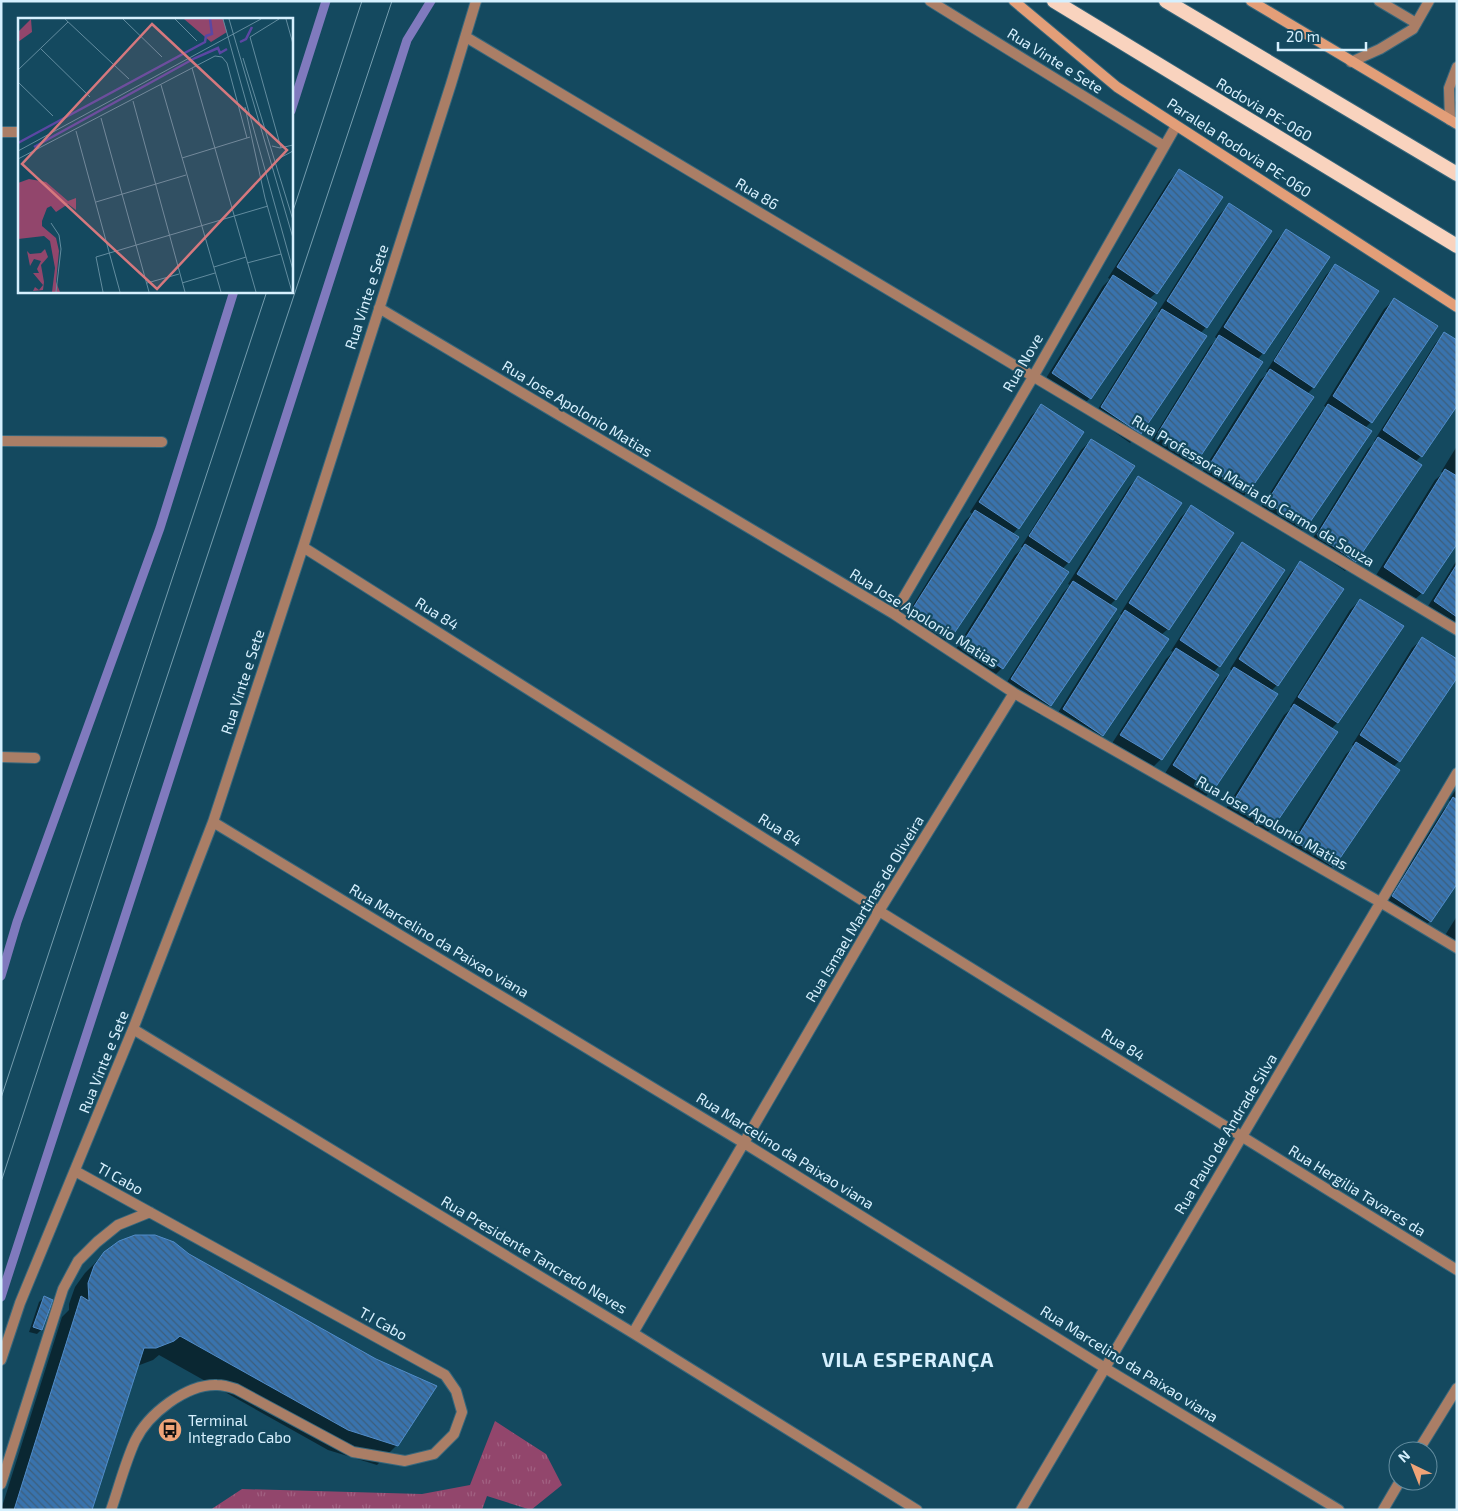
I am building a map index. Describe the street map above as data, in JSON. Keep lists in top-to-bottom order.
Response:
{
  "streets": {
    "highway": ["Rodovia PE-060"],
    "main road": ["Paralela Rodovia PE-060"],
    "street": [
      "Rua Vinte e Sete",
      "Rua 86",
      "Rua Nove",
      "Rua Jose Apolonio Matias",
      "Rua Professora Maria do Carmo de Souza",
      "Rua 84",
      "Rua Ismael Martinas de Oliveira",
      "Rua Marcelino da Paixao viana",
      "Rua Paulo de Andrade Silva",
      "TI Cabo",
      "Rua Hergilia Tavares da",
      "Rua Presidente Tancredo Neves",
      "T.I Cabo"
    ]
  },
  "crossings": [
    ["Rua Vinte e Sete", "Rua 86"],
    ["Rua Vinte e Sete", "Rua Nove"],
    ["Rua Vinte e Sete", "Rua Jose Apolonio Matias"],
    ["Rua Vinte e Sete", "Rua 84"],
    ["Rua Vinte e Sete", "Rua Marcelino da Paixao viana"],
    ["Rua Vinte e Sete", "TI Cabo"],
    ["Rua Vinte e Sete", "Rua Presidente Tancredo Neves"],
    ["Paralela Rodovia PE-060", "Rua Nove"],
    ["Rua 86", "Rua Nove"],
    ["Rua 86", "Rua Professora Maria do Carmo de Souza"],
    ["Rua Nove", "Rua Jose Apolonio Matias"],
    ["Rua Nove", "Rua Professora Maria do Carmo de Souza"],
    ["Rua Jose Apolonio Matias", "Rua Ismael Martinas de Oliveira"],
    ["Rua Jose Apolonio Matias", "Rua Paulo de Andrade Silva"],
    ["Rua 84", "Rua Ismael Martinas de Oliveira"],
    ["Rua 84", "Rua Paulo de Andrade Silva"],
    ["Rua 84", "Rua Hergilia Tavares da"],
    ["Rua Ismael Martinas de Oliveira", "Rua Marcelino da Paixao viana"],
    ["Rua Ismael Martinas de Oliveira", "Rua Presidente Tancredo Neves"],
    ["Rua Marcelino da Paixao viana", "Rua Paulo de Andrade Silva"],
    ["Rua Paulo de Andrade Silva", "Rua Hergilia Tavares da"],
    ["TI Cabo", "T.I Cabo"]
  ],
  "districts": ["VILA ESPERANÇA"],
  "places": {
    "bus stop": ["Terminal Integrado Cabo"]
  },
  "scale_bar": "20 m",
  "north": "top left"
}
